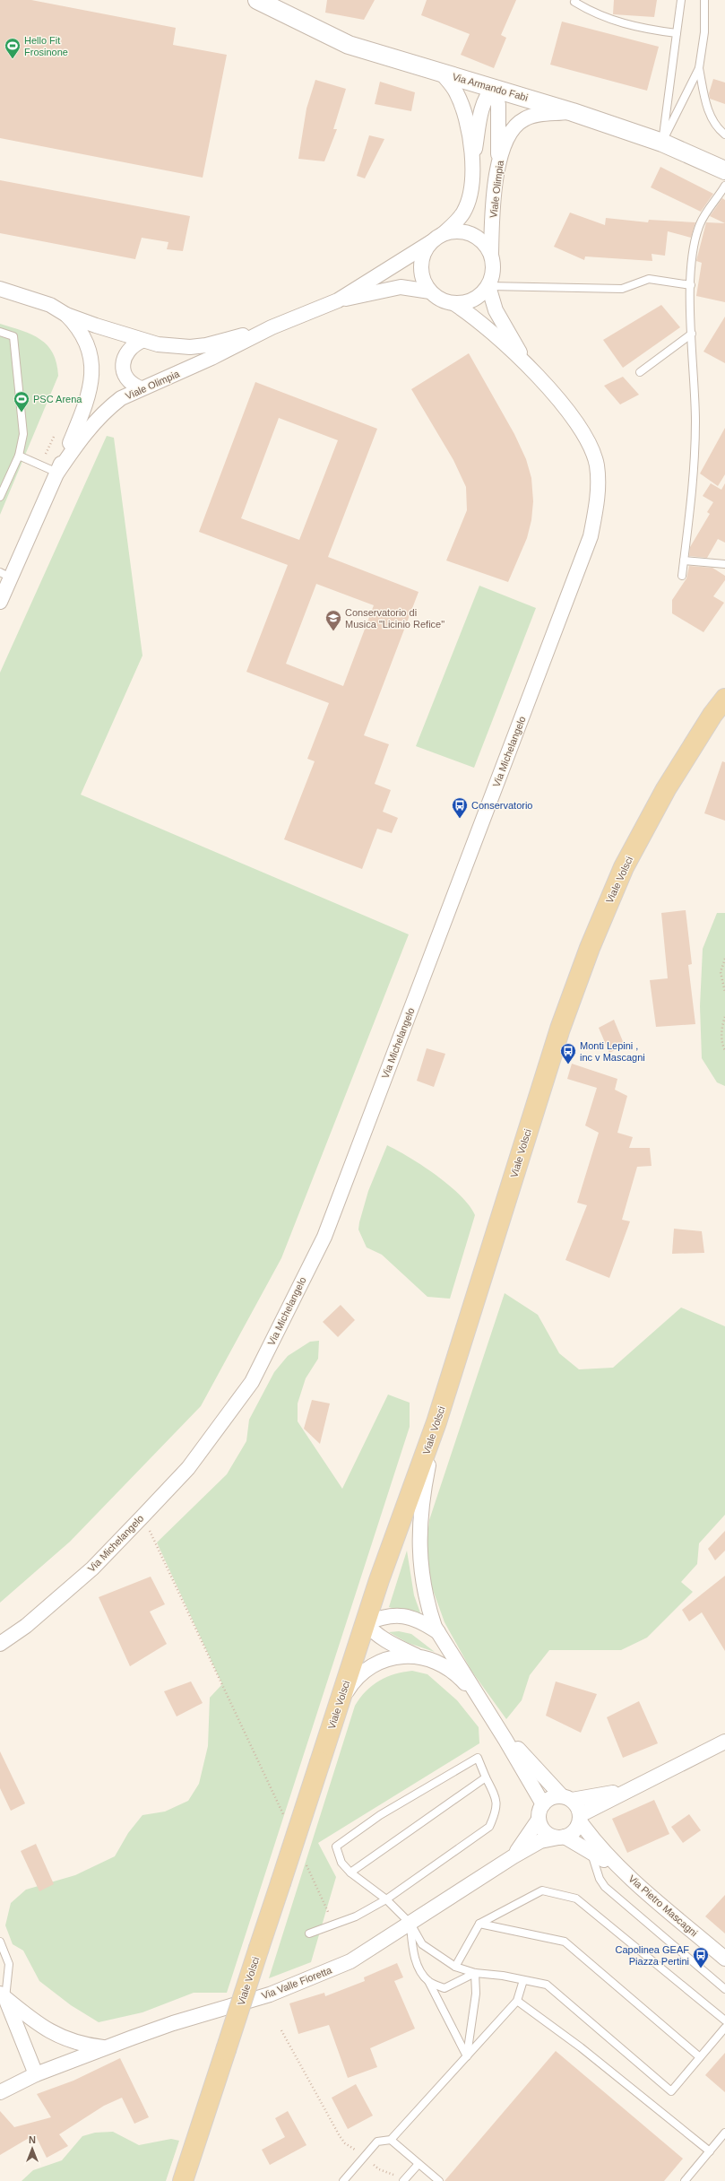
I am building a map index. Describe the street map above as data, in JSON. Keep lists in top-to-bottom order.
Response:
{
  "streets": {
    "main road": ["Viale Volsci"],
    "street": [
      "Via Armando Fabi",
      "Viale Olimpia",
      "Via Michelangelo",
      "Via Pietro Mascagni",
      "Via Valle Fioretta"
    ]
  },
  "crossings": [
    ["Via Armando Fabi", "Viale Olimpia"],
    ["Viale Olimpia", "Via Michelangelo"],
    ["Via Pietro Mascagni", "Via Valle Fioretta"]
  ],
  "places": {
    "sports": ["Hello Fit Frosinone", "PSC Arena"],
    "school or university": ["Conservatorio di Musica \"Licinio Refice\""],
    "bus stop": ["Conservatorio", "Monti Lepini , inc v Mascagni", "Capolinea GEAF Piazza Pertini"]
  },
  "north": "top"
}
